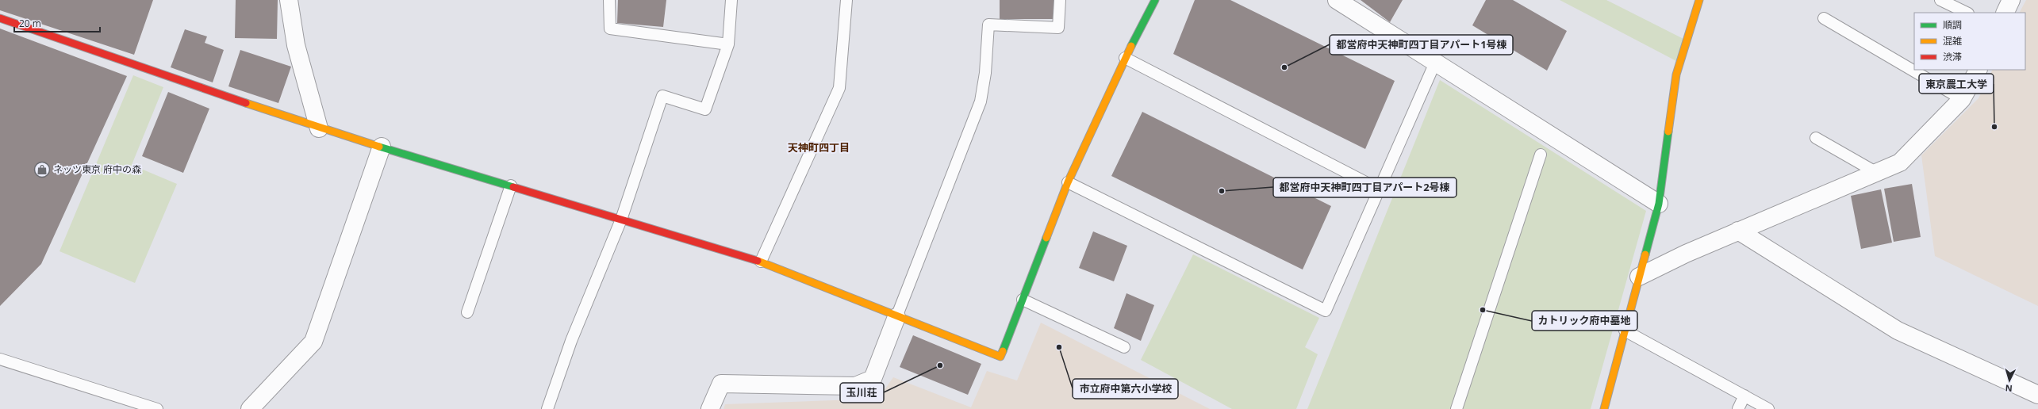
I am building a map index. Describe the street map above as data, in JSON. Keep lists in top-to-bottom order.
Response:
{
  "districts": ["天神町四丁目"],
  "places": {
    "other": [
      "都営府中天神町四丁目アパート1号棟",
      "東京農工大学",
      "都営府中天神町四丁目アパート2号棟",
      "カトリック府中墓地",
      "市立府中第六小学校",
      "玉川荘"
    ],
    "shop": ["ネッツ東京 府中の森"]
  },
  "legend": ["順調", "混雑", "渋滞"],
  "scale_bar": "20 m",
  "north": "bottom"
}
